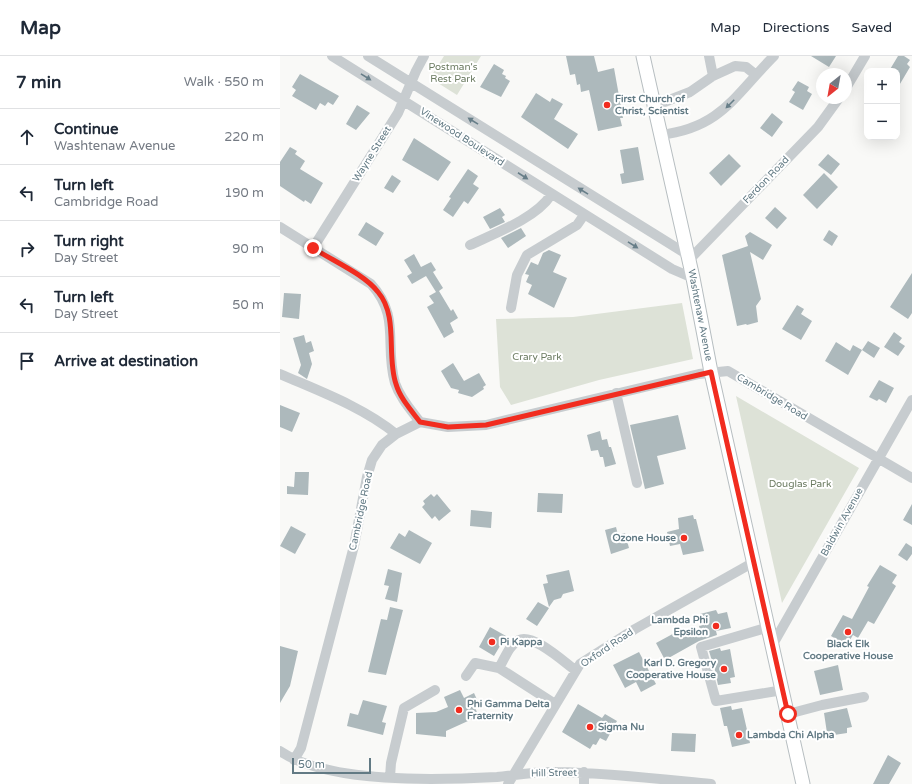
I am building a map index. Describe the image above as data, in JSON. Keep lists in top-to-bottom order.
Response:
{
  "streets": {
    "main road": ["Washtenaw Avenue"],
    "street": [
      "Vinewood Boulevard",
      "Wayne Street",
      "Ferdon Road",
      "Cambridge Road",
      "Baldwin Avenue",
      "Oxford Road",
      "Hill Street"
    ]
  },
  "crossings": [
    ["Vinewood Boulevard", "Wayne Street"],
    ["Vinewood Boulevard", "Ferdon Road"],
    ["Vinewood Boulevard", "Washtenaw Avenue"],
    ["Ferdon Road", "Washtenaw Avenue"],
    ["Washtenaw Avenue", "Cambridge Road"],
    ["Washtenaw Avenue", "Baldwin Avenue"],
    ["Washtenaw Avenue", "Oxford Road"],
    ["Cambridge Road", "Baldwin Avenue"],
    ["Cambridge Road", "Hill Street"],
    ["Oxford Road", "Hill Street"]
  ],
  "parks": ["Postman's Rest Park", "Crary Park", "Douglas Park"],
  "places": [
    "First Church of Christ, Scientist",
    "Ozone House",
    "Lambda Phi Epsilon",
    "Black Elk Cooperative House",
    "Pi Kappa",
    "Karl D. Gregory Cooperative House",
    "Phi Gamma Delta Fraternity",
    "Sigma Nu",
    "Lambda Chi Alpha"
  ],
  "scale_bar": "50 m",
  "north": "bottom left",
  "page": {
    "header": "Map",
    "nav": ["Map", "Directions", "Saved"],
    "heading": ["7 min", "Walk · 550 m"],
    "map_buttons": ["+", "−"],
    "list": [
      ["Continue", "Washtenaw Avenue", "220 m"],
      ["Turn left", "Cambridge Road", "190 m"],
      ["Turn right", "Day Street", "90 m"],
      ["Turn left", "Day Street", "50 m"],
      "Arrive at destination"
    ],
    "scale": "50 m"
  }
}
